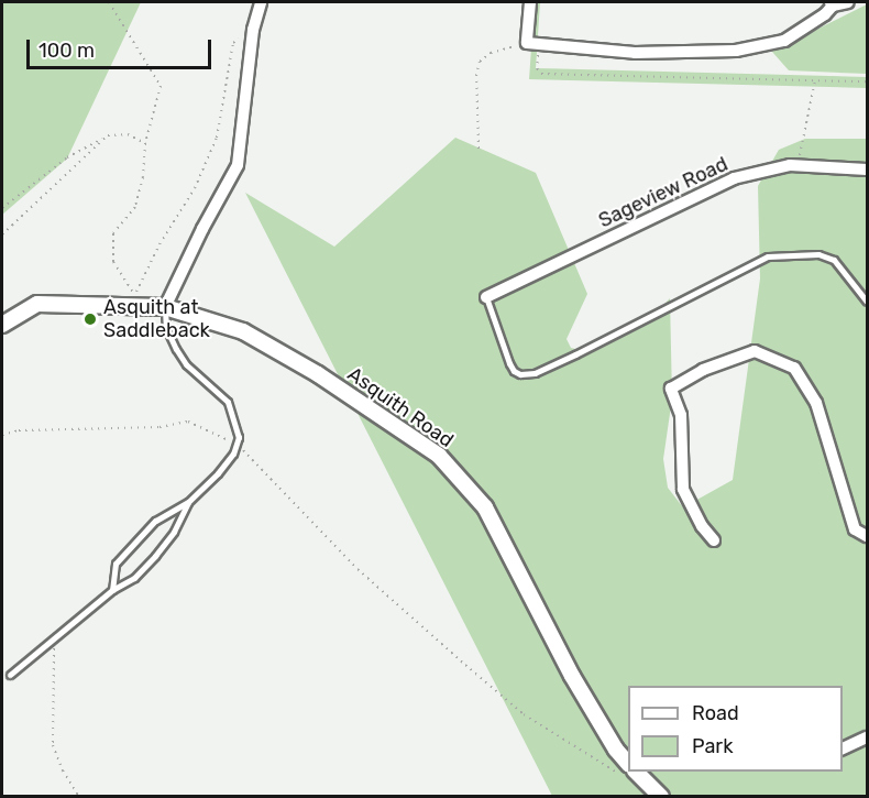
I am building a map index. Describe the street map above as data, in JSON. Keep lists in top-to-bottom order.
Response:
{
  "streets": {
    "street": ["Sageview Road", "Asquith Road"]
  },
  "places": ["Asquith at Saddleback"],
  "legend": ["Road", "Park"],
  "scale_bar": "100 m"
}
